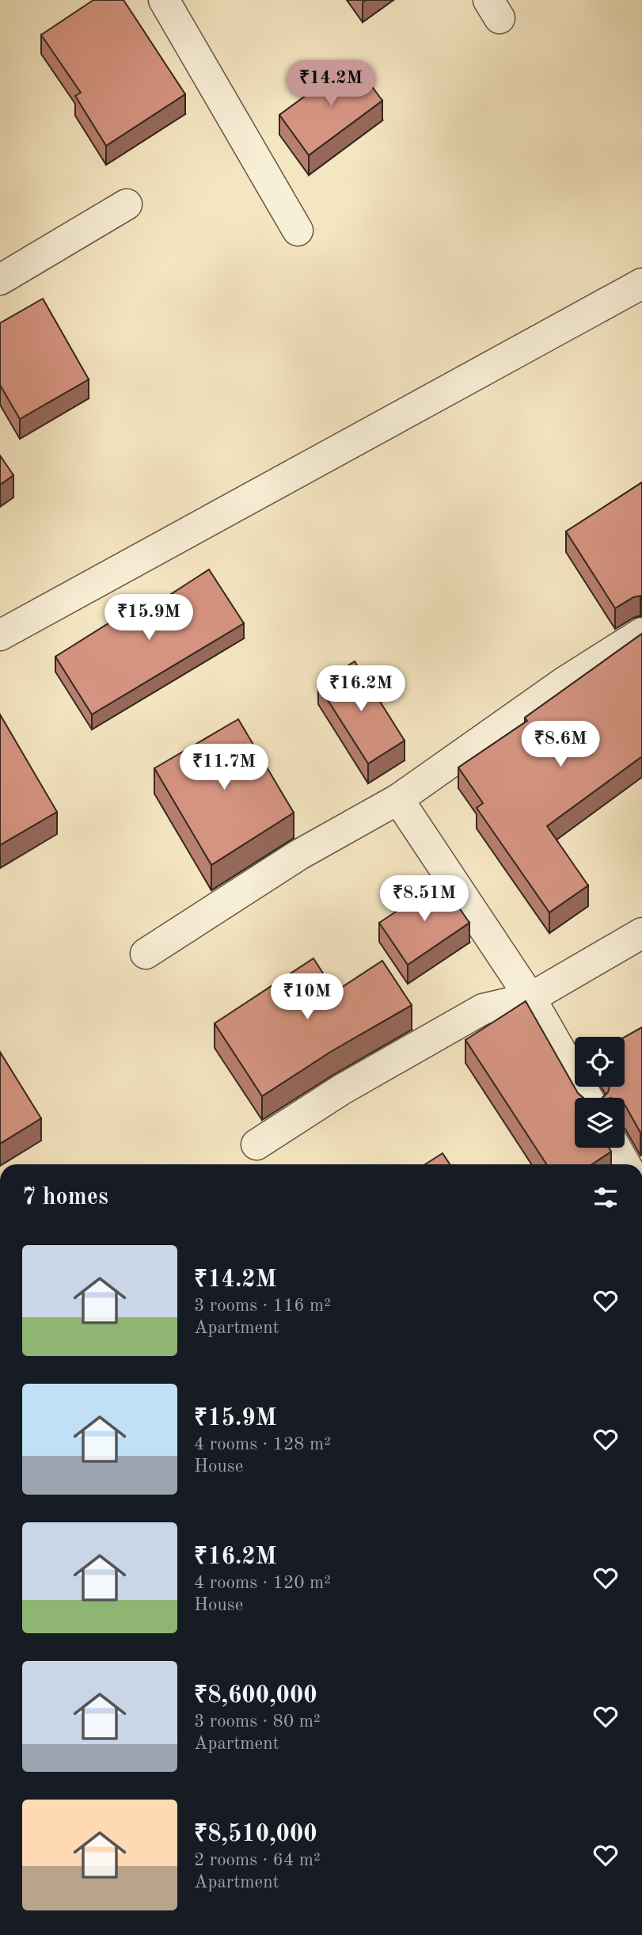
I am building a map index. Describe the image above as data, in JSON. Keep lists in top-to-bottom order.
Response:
{
  "page": {
    "price": [
      "₹14.2M",
      "₹15.9M",
      "₹16.2M",
      "₹8.6M",
      "₹11.7M",
      "₹8.51M",
      "₹10M"
    ],
    "heading": "7 homes",
    "list": [
      {
        "name": "₹14.2M",
        "note": "3 rooms · 116 m² · Apartment"
      },
      {
        "name": "₹15.9M",
        "note": "4 rooms · 128 m² · House"
      },
      {
        "name": "₹16.2M",
        "note": "4 rooms · 120 m² · House"
      },
      {
        "name": "₹8,600,000",
        "note": "3 rooms · 80 m² · Apartment"
      },
      {
        "name": "₹8,510,000",
        "note": "2 rooms · 64 m² · Apartment"
      }
    ]
  }
}
